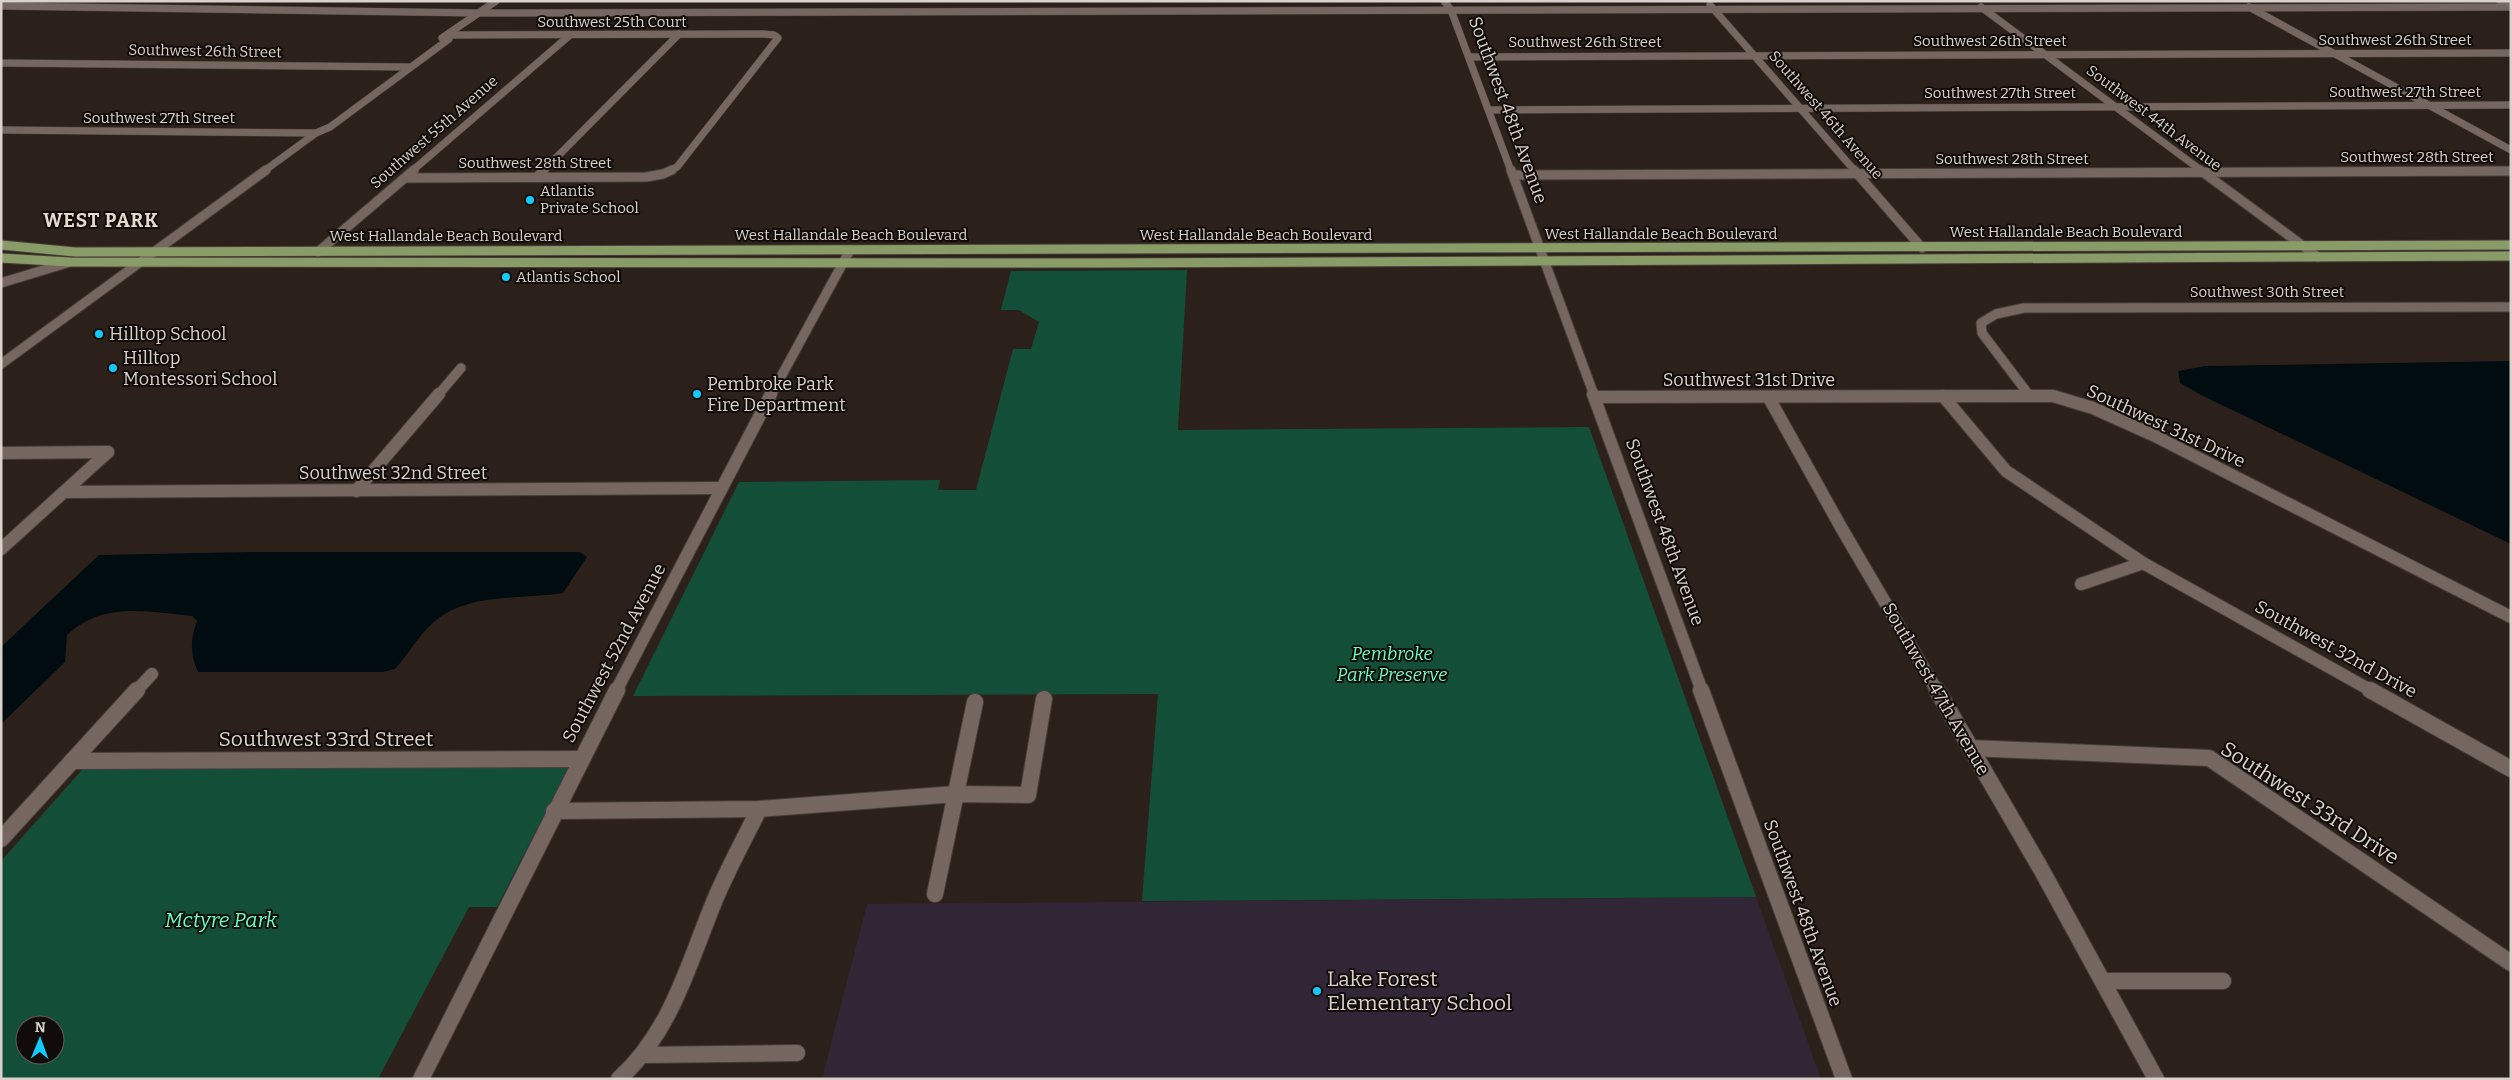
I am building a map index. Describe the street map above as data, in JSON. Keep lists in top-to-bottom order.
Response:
{
  "streets": {
    "main road": ["West Hallandale Beach Boulevard"],
    "street": [
      "Southwest 25th Court",
      "Southwest 26th Street",
      "Southwest 27th Street",
      "Southwest 48th Avenue",
      "Southwest 46th Avenue",
      "Southwest 44th Avenue",
      "Southwest 55th Avenue",
      "Southwest 28th Street",
      "Southwest 30th Street",
      "Southwest 31st Drive",
      "Southwest 32nd Street",
      "Southwest 32nd Drive",
      "Southwest 52nd Avenue",
      "Southwest 47th Avenue",
      "Southwest 33rd Street",
      "Southwest 33rd Drive"
    ]
  },
  "crossings": [
    ["Southwest 25th Court", "Southwest 55th Avenue"],
    ["Southwest 25th Court", "Southwest 28th Street"],
    ["Southwest 26th Street", "Southwest 48th Avenue"],
    ["Southwest 26th Street", "Southwest 46th Avenue"],
    ["Southwest 26th Street", "Southwest 44th Avenue"],
    ["Southwest 27th Street", "Southwest 48th Avenue"],
    ["Southwest 27th Street", "Southwest 46th Avenue"],
    ["Southwest 27th Street", "Southwest 44th Avenue"],
    ["Southwest 48th Avenue", "Southwest 28th Street"],
    ["Southwest 48th Avenue", "West Hallandale Beach Boulevard"],
    ["Southwest 48th Avenue", "Southwest 31st Drive"],
    ["Southwest 46th Avenue", "Southwest 28th Street"],
    ["Southwest 46th Avenue", "West Hallandale Beach Boulevard"],
    ["Southwest 44th Avenue", "Southwest 28th Street"],
    ["Southwest 44th Avenue", "West Hallandale Beach Boulevard"],
    ["Southwest 55th Avenue", "Southwest 28th Street"],
    ["Southwest 55th Avenue", "West Hallandale Beach Boulevard"],
    ["West Hallandale Beach Boulevard", "Southwest 52nd Avenue"],
    ["Southwest 30th Street", "Southwest 31st Drive"],
    ["Southwest 31st Drive", "Southwest 32nd Drive"],
    ["Southwest 31st Drive", "Southwest 47th Avenue"],
    ["Southwest 32nd Street", "Southwest 52nd Avenue"],
    ["Southwest 52nd Avenue", "Southwest 33rd Street"],
    ["Southwest 47th Avenue", "Southwest 33rd Drive"]
  ],
  "districts": ["WEST PARK"],
  "parks": ["Pembroke Park Preserve", "Mctyre Park"],
  "places": [
    "Atlantis Private School",
    "Atlantis School",
    "Hilltop School",
    "Hilltop Montessori School",
    "Pembroke Park Fire Department",
    "Lake Forest Elementary School"
  ],
  "north": "top"
}
